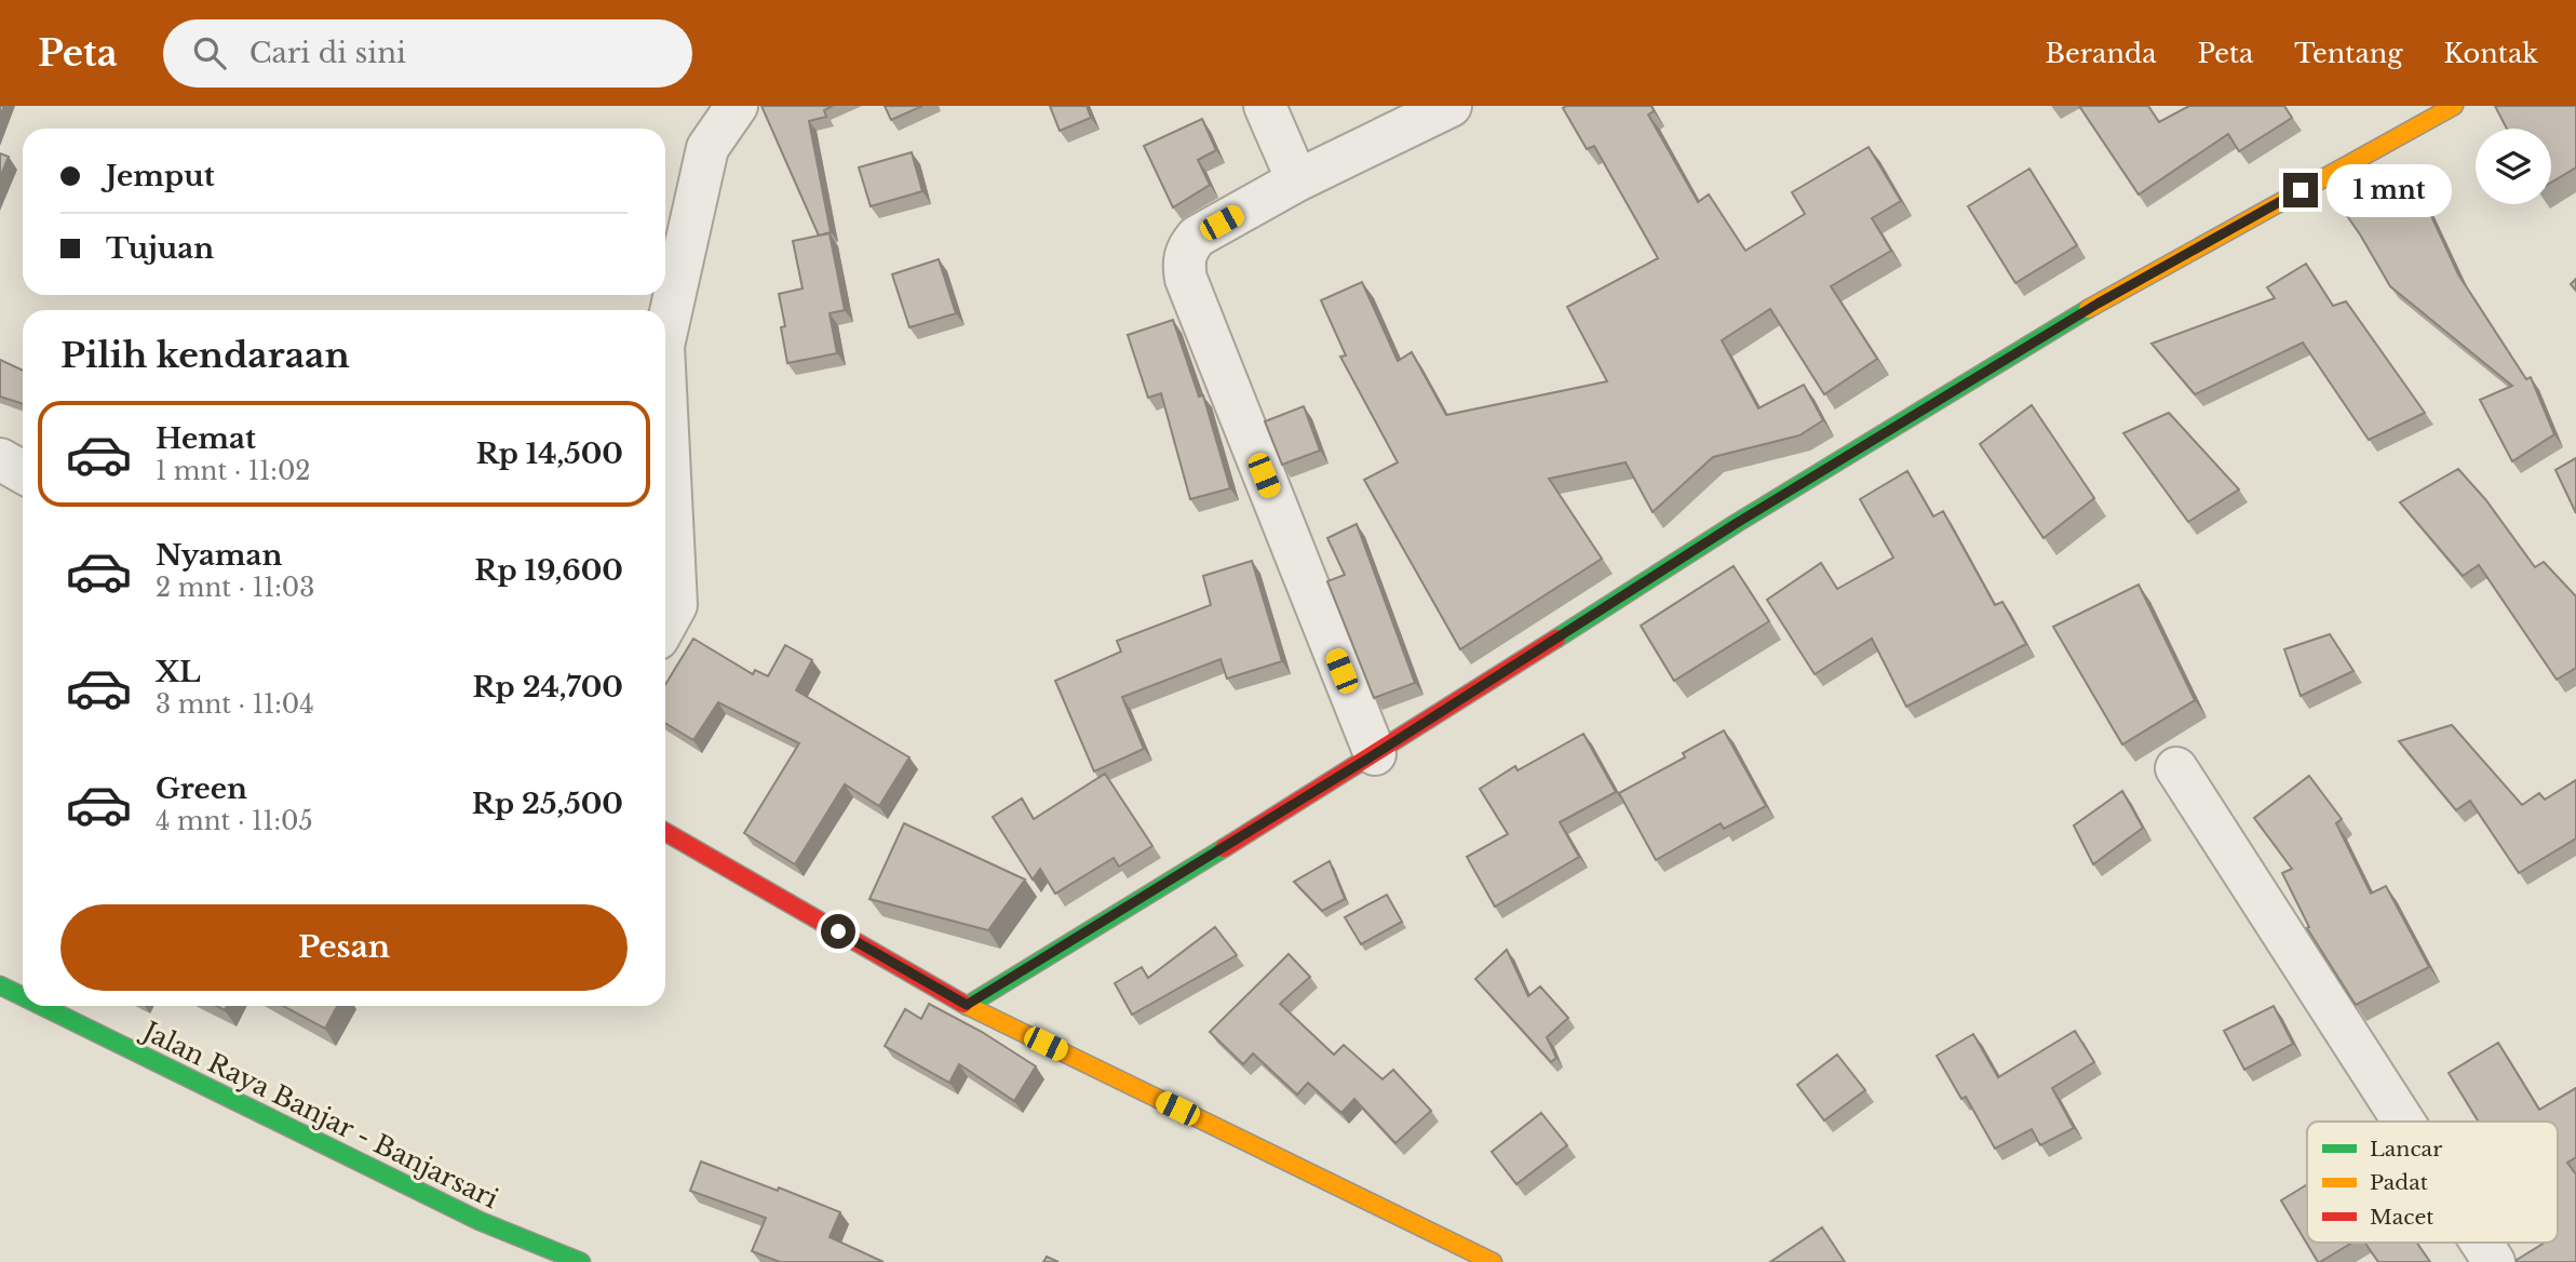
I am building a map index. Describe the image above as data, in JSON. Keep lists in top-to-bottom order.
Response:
{
  "streets": {
    "main road": ["Jalan Raya Banjar - Banjarsari"]
  },
  "legend": ["Lancar", "Padat", "Macet"],
  "page": {
    "header": "Peta",
    "search": "Cari di sini",
    "nav": [
      "Beranda",
      "Peta",
      "Tentang",
      "Kontak"
    ],
    "banner": ["Jemput", "Tujuan"],
    "bubble": "1 mnt",
    "heading": "Pilih kendaraan",
    "list": [
      {
        "name": "Hemat",
        "note": "1 mnt · 11:02",
        "value": "Rp 14,500"
      },
      {
        "name": "Nyaman",
        "note": "2 mnt · 11:03",
        "value": "Rp 19,600"
      },
      {
        "name": "XL",
        "note": "3 mnt · 11:04",
        "value": "Rp 24,700"
      },
      {
        "name": "Green",
        "note": "4 mnt · 11:05",
        "value": "Rp 25,500"
      }
    ],
    "buttons": "Pesan"
  }
}
